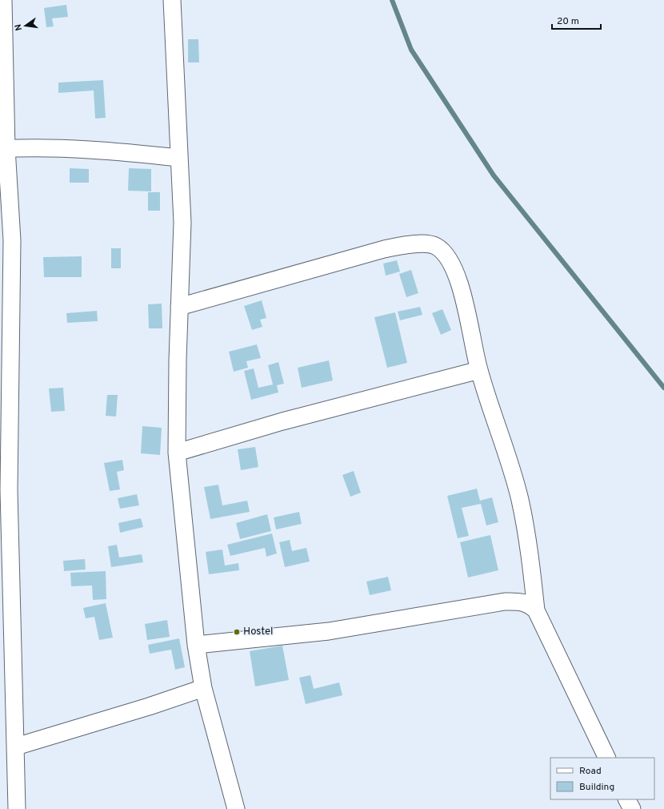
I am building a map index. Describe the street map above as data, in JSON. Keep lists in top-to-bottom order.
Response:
{
  "places": ["Hostel"],
  "legend": ["Road", "Building"],
  "scale_bar": "20 m",
  "north": "left"
}
